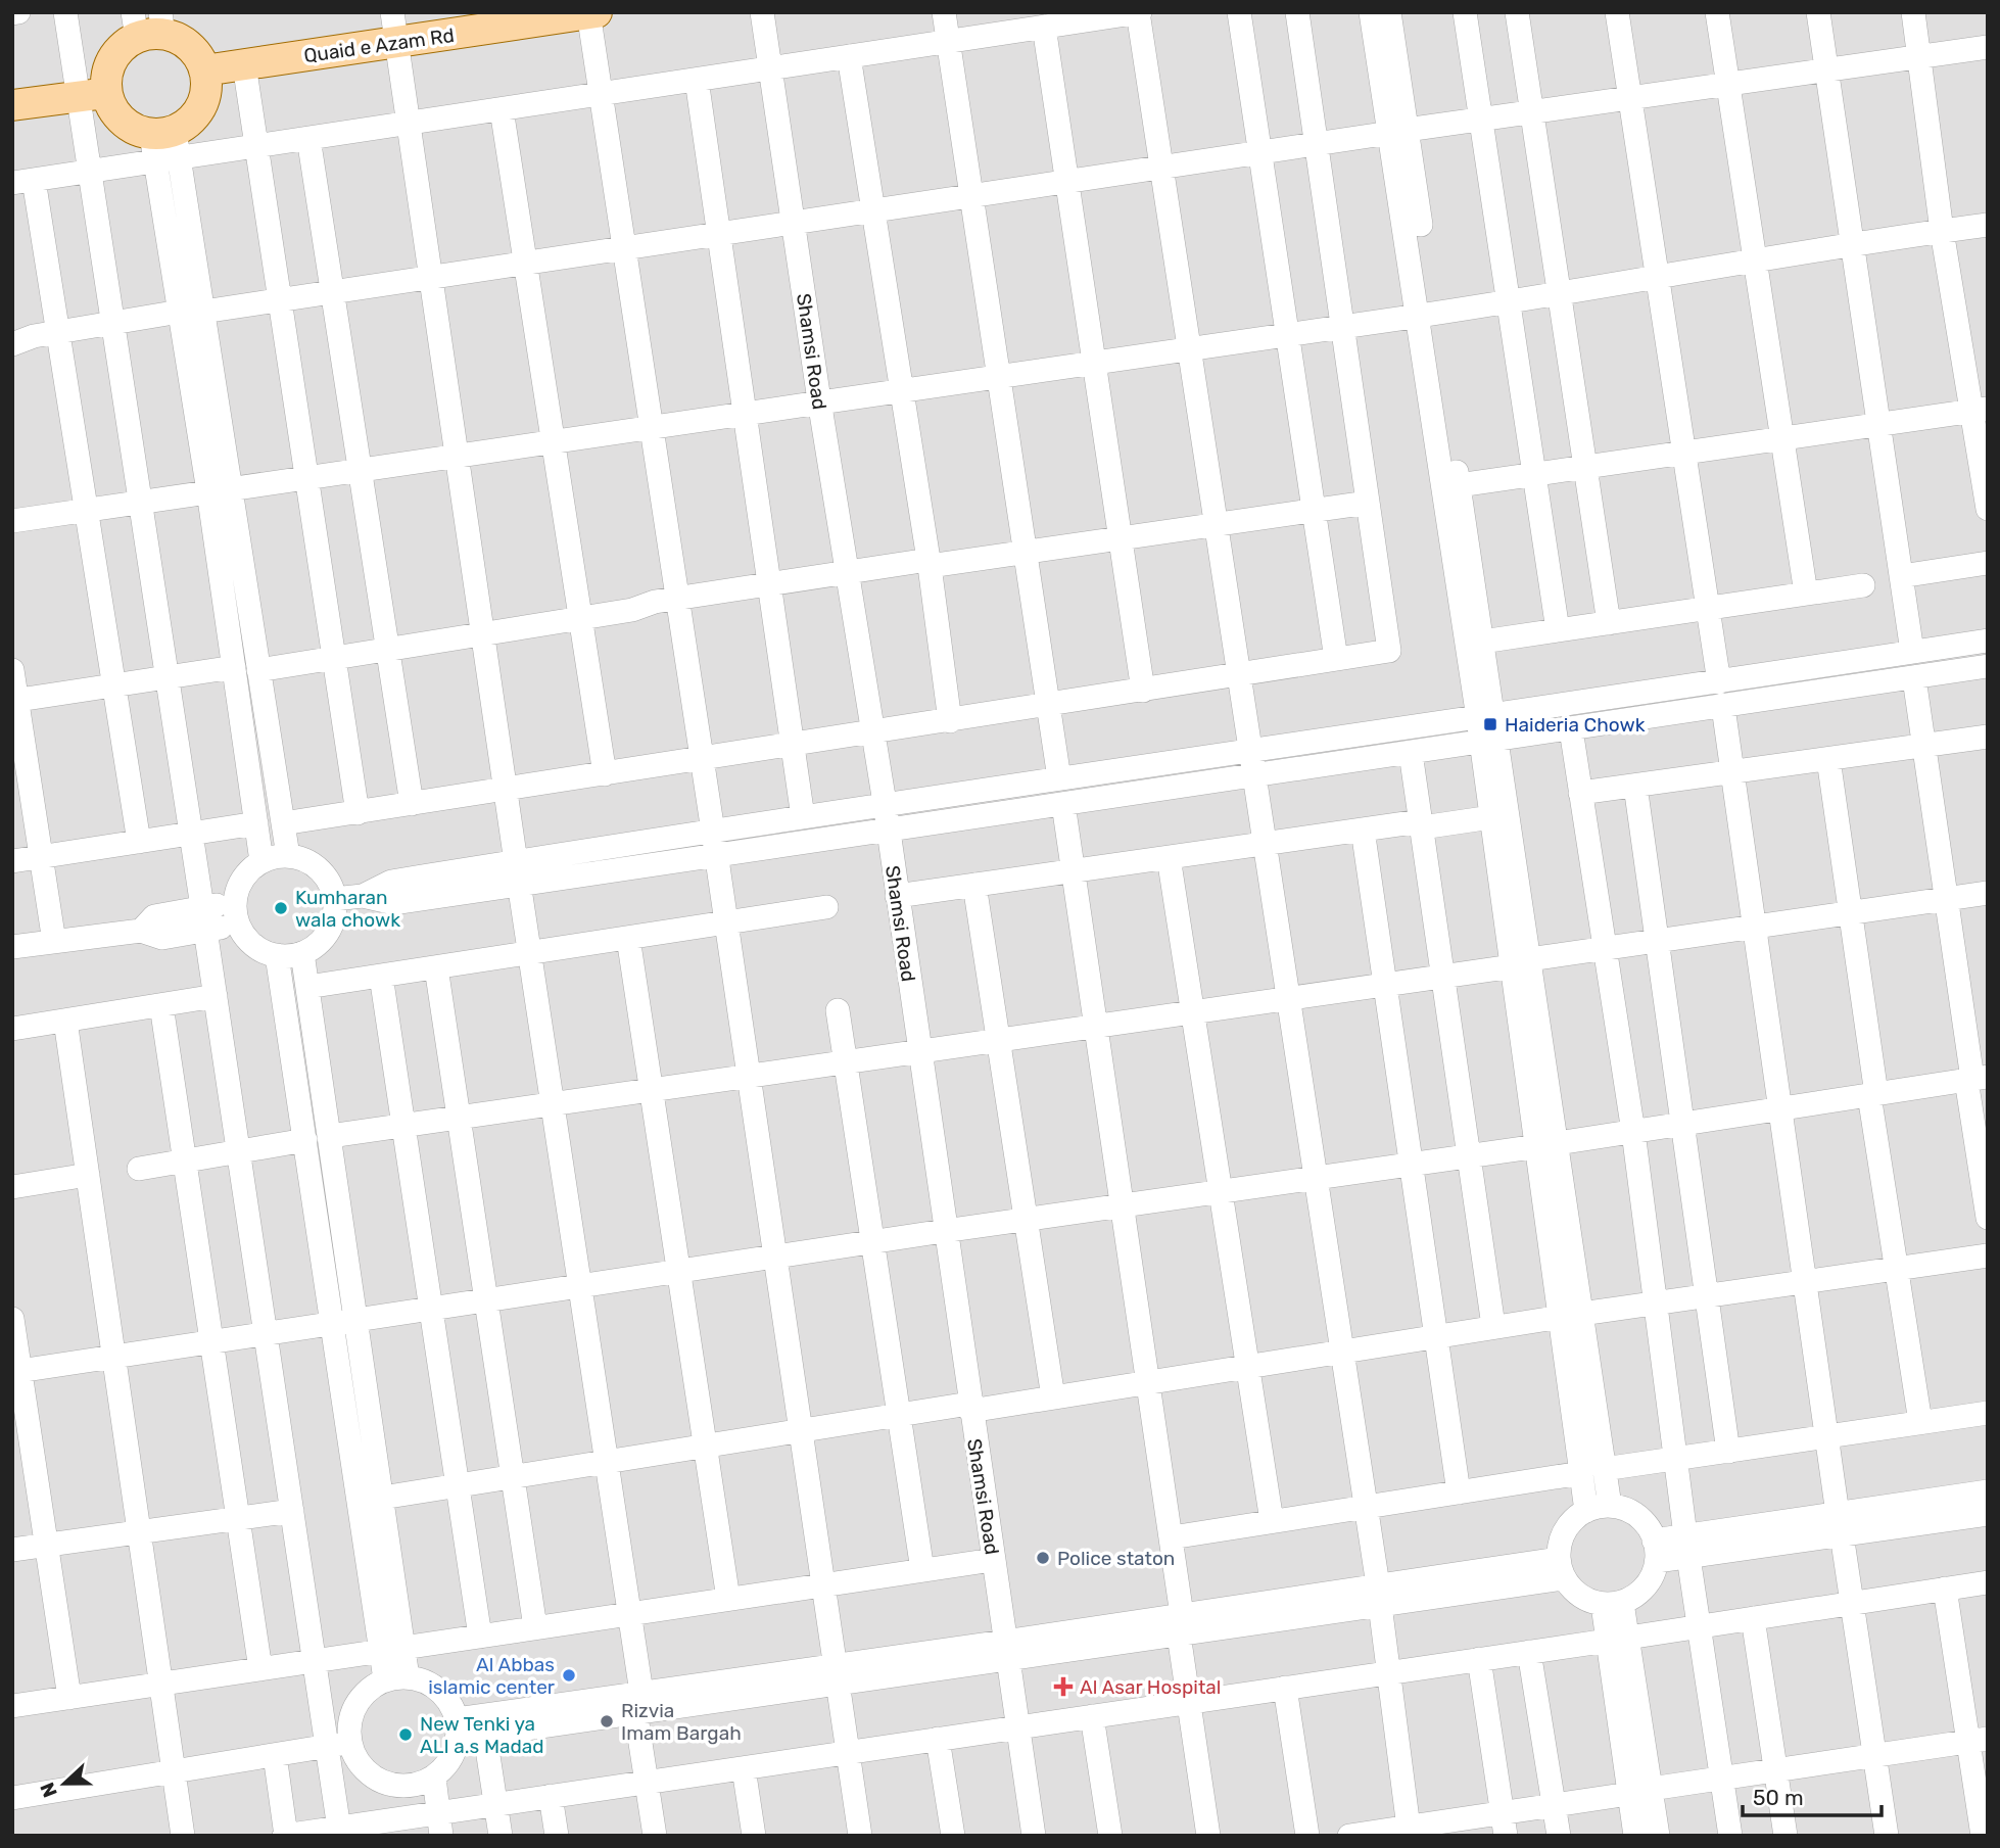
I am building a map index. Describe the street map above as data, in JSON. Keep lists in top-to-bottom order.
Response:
{
  "streets": {
    "main road": ["Quaid e Azam Rd"],
    "street": ["Shamsi Road"]
  },
  "places": {
    "transit": ["Haideria Chowk"],
    "other": [
      "Kumharan wala chowk",
      "Police staton",
      "Al Abbas islamic center",
      "Rizvia Imam Bargah",
      "New Tenki ya ALI a.s Madad"
    ],
    "health": ["Al Asar Hospital"]
  },
  "scale_bar": "50 m",
  "north": "left"
}
